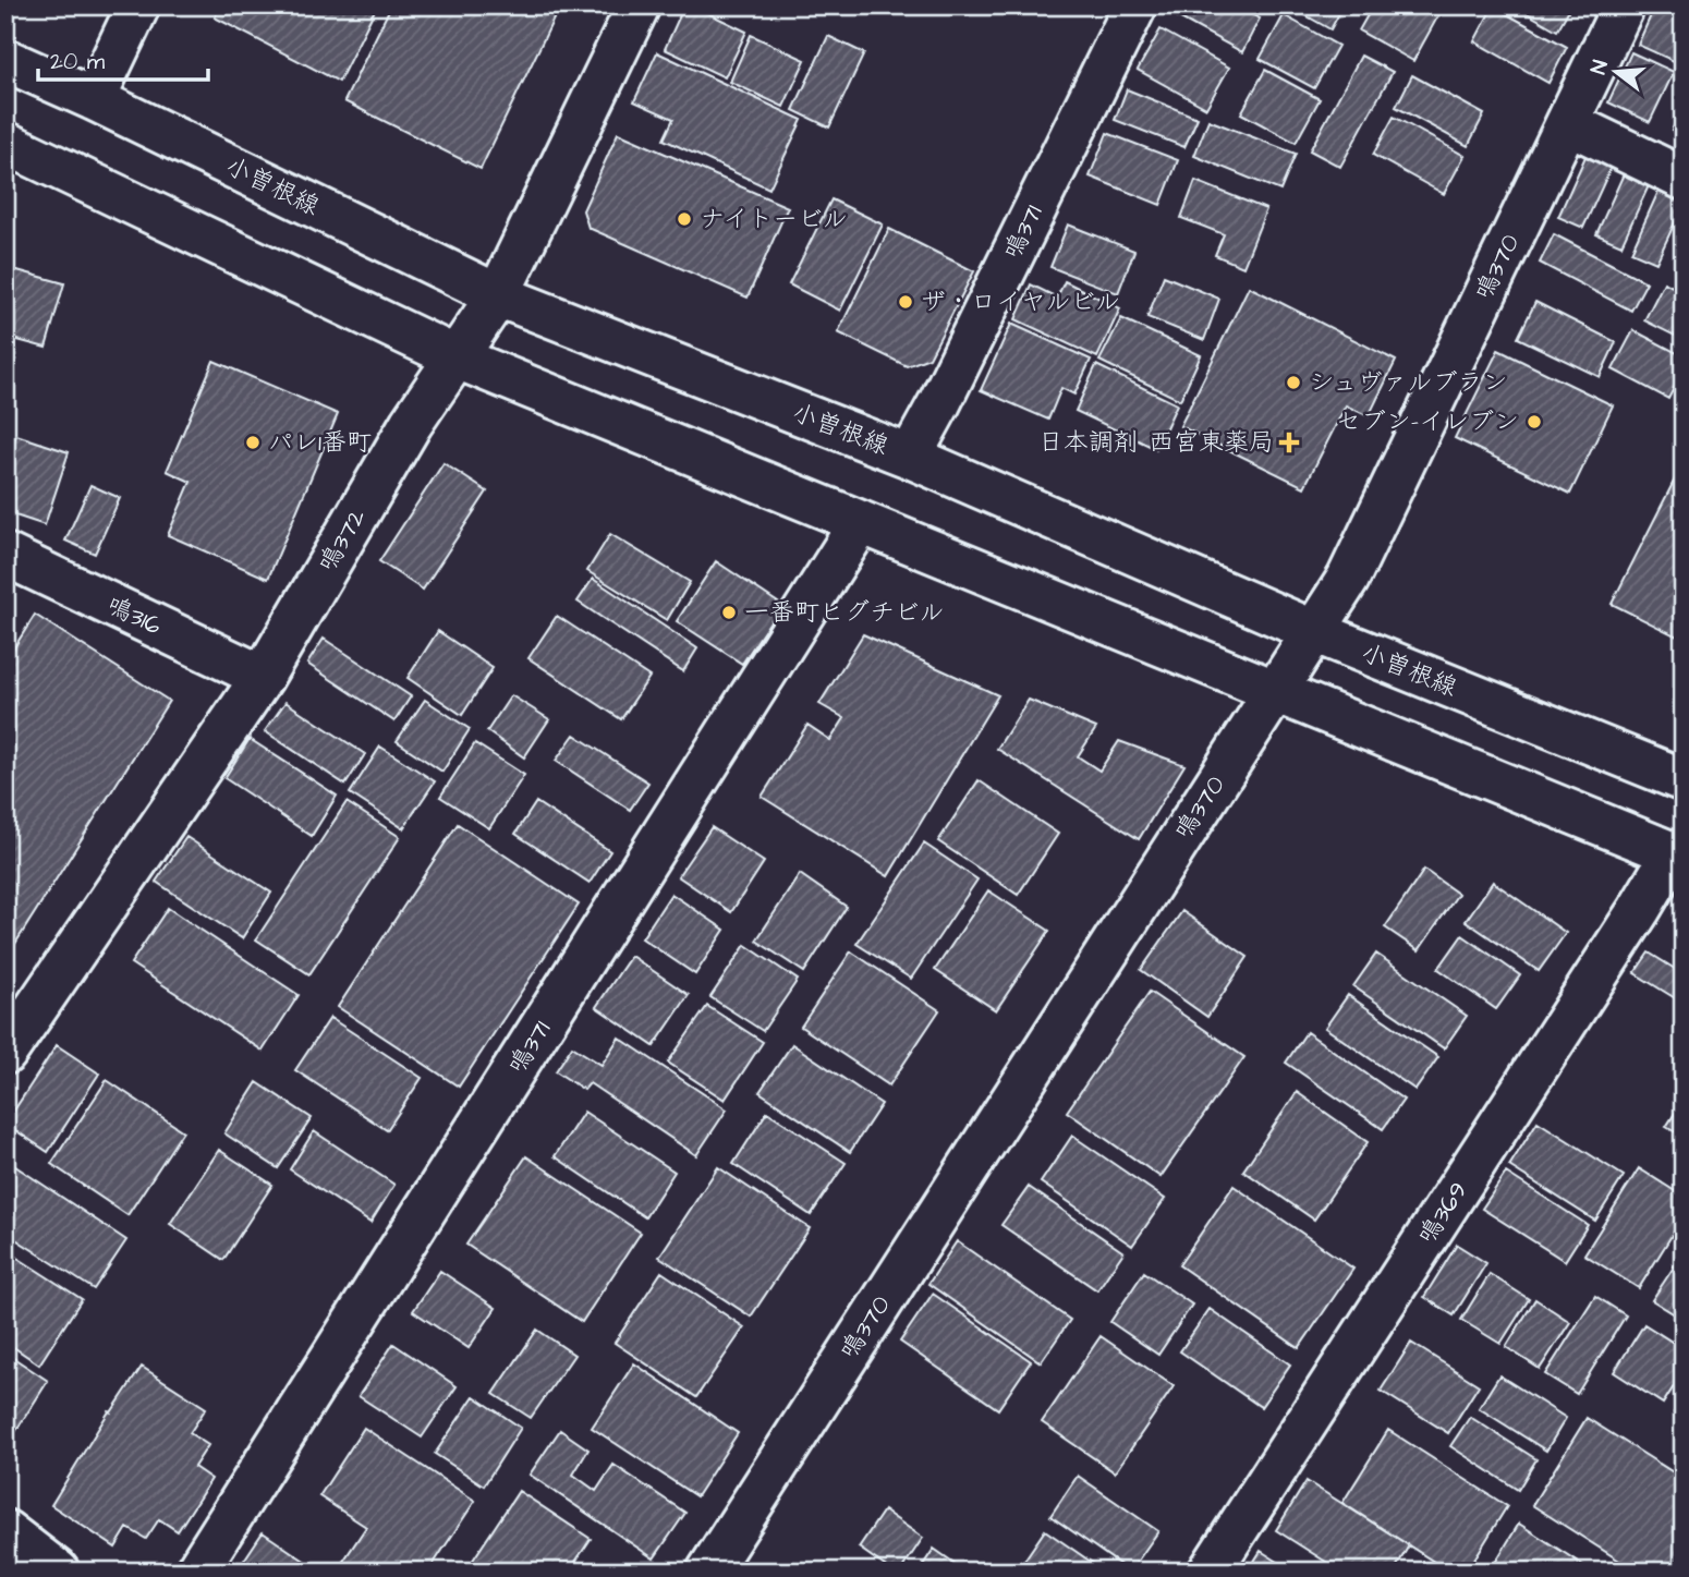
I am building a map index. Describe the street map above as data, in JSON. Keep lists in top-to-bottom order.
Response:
{
  "streets": {
    "street": [
      "小曽根線",
      "鳴371",
      "鳴370",
      "鳴372",
      "鳴316",
      "鳴369"
    ]
  },
  "crossings": [
    ["小曽根線", "鳴371"],
    ["小曽根線", "鳴370"],
    ["小曽根線", "鳴372"],
    ["鳴372", "鳴316"]
  ],
  "places": {
    "other": [
      "ナイトービル",
      "ザ・ロイヤルビル",
      "シュヴァルブラン",
      "セブン-イレブン",
      "パレ1番町",
      "一番町ヒグチビル"
    ],
    "health": ["日本調剤 西宮東薬局"]
  },
  "scale_bar": "20 m",
  "north": "left"
}
